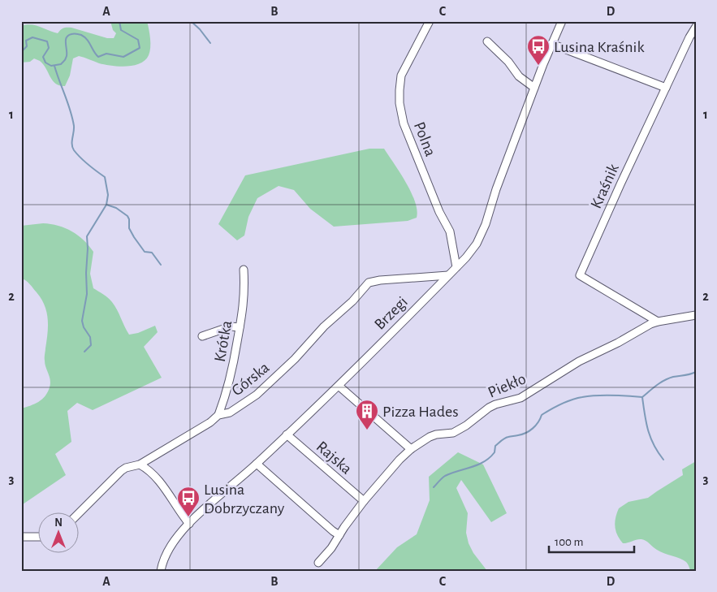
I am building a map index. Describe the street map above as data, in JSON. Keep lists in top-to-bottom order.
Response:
{
  "streets": {
    "street": [
      "Polna",
      "Kraśnik",
      "Brzegi",
      "Krótka",
      "Górska",
      "Piekło",
      "Rajska"
    ]
  },
  "crossings": [
    ["Polna", "Brzegi"],
    ["Kraśnik", "Piekło"],
    ["Brzegi", "Górska"],
    ["Brzegi", "Rajska"],
    ["Krótka", "Górska"],
    ["Piekło", "Rajska"]
  ],
  "places": {
    "bus stop": ["Lusina Kraśnik", "Lusina Dobrzyczany"],
    "building": ["Pizza Hades"]
  },
  "scale_bar": "100 m",
  "north": "top",
  "grid": {
    "columns": [
      "A",
      "B",
      "C",
      "D"
    ],
    "rows": ["1", "2", "3"]
  }
}
